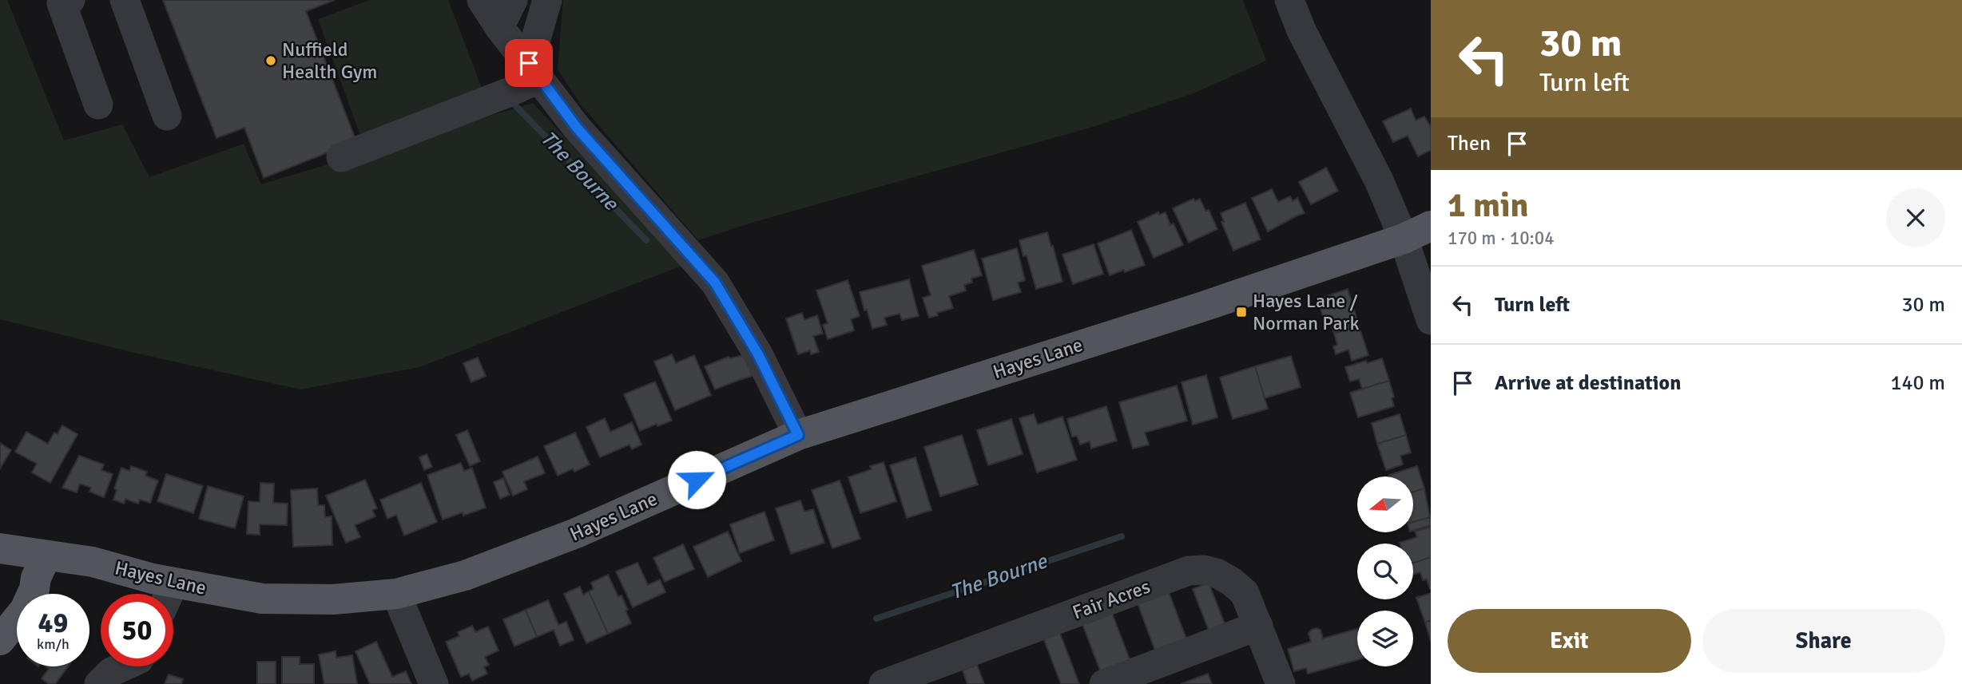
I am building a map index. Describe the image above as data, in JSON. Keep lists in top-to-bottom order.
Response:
{
  "streets": {
    "main road": ["Hayes Lane"],
    "street": ["Fair Acres"]
  },
  "water": ["The Bourne"],
  "places": {
    "other": ["Nuffield Health Gym"],
    "transit": ["Hayes Lane / Norman Park"]
  },
  "north": "left",
  "page": {
    "turn": ["30 m", "Turn left"],
    "then": "Then",
    "heading": ["1 min", "170 m · 10:04"],
    "list": [
      {
        "name": "Turn left",
        "value": "30 m"
      },
      {
        "name": "Arrive at destination",
        "value": "140 m"
      }
    ],
    "speed": "49 km/h",
    "limit": "50",
    "buttons": ["Exit", "Share"]
  }
}
